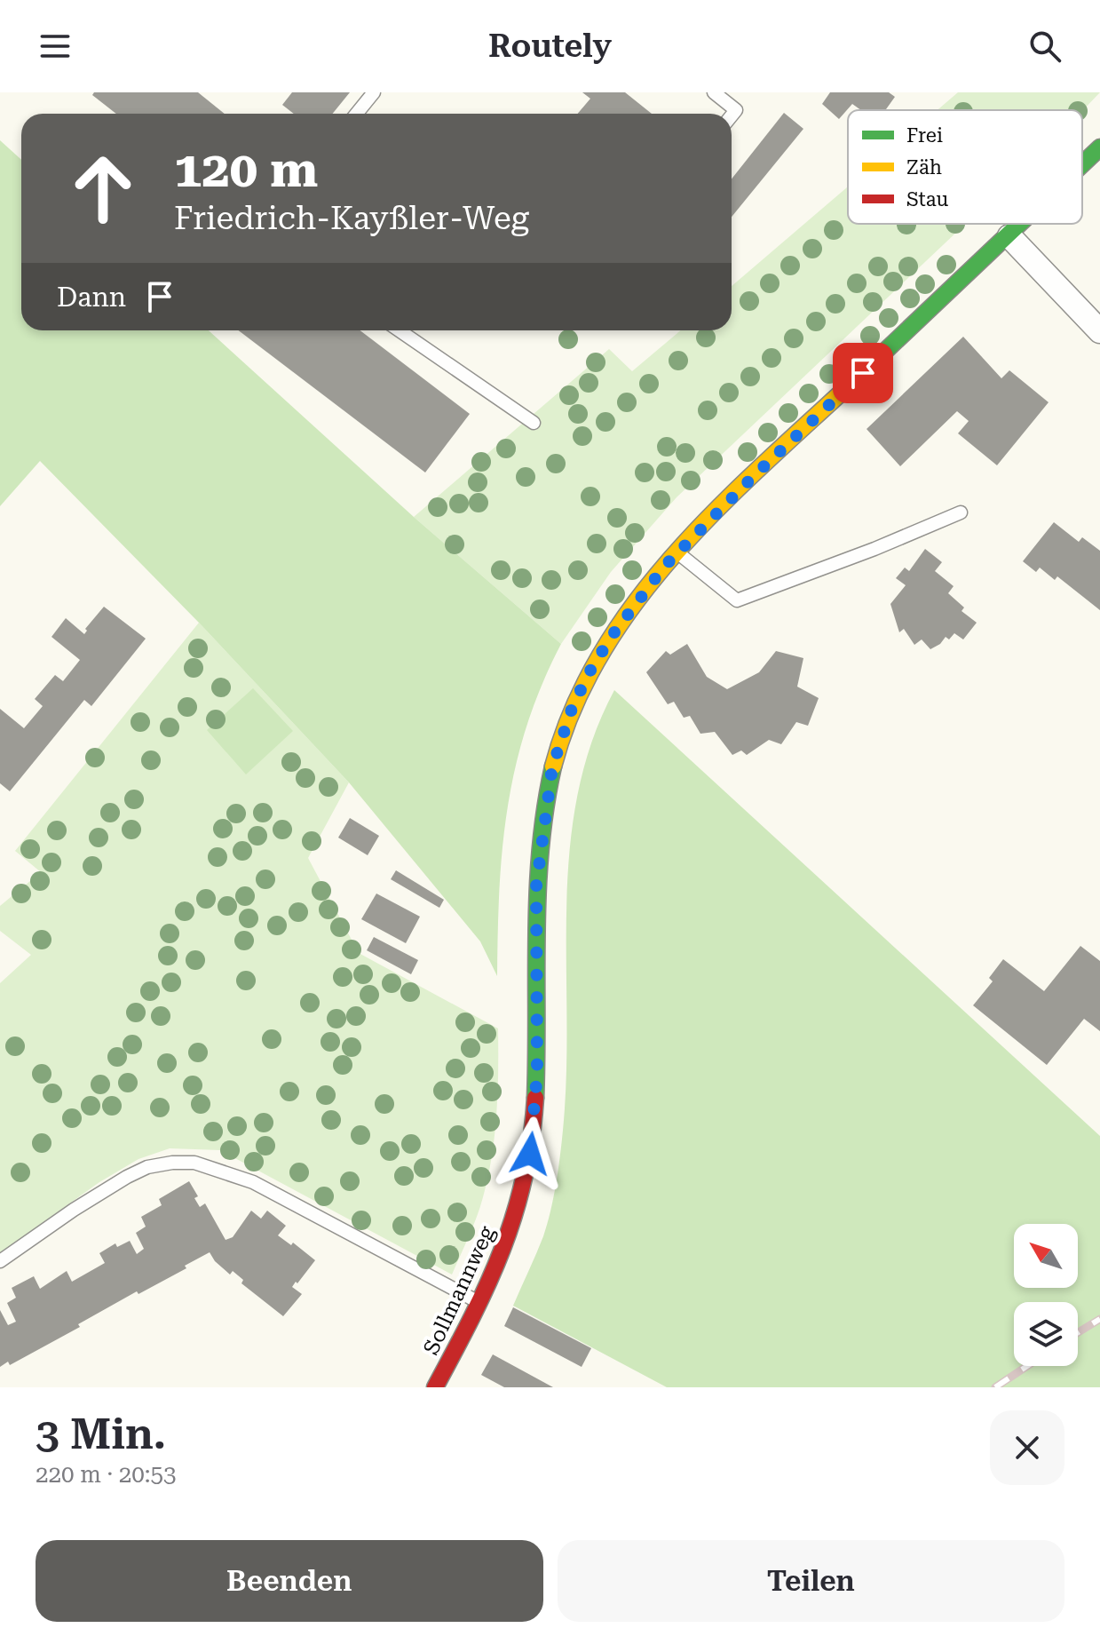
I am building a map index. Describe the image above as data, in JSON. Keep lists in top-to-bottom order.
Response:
{
  "streets": {
    "street": ["Sollmannweg"]
  },
  "legend": ["Frei", "Zäh", "Stau"],
  "north": "top left",
  "page": {
    "header": "Routely",
    "turn": ["120 m", "Friedrich-Kayßler-Weg"],
    "then": "Dann",
    "heading": ["3 Min.", "220 m · 20:53"],
    "buttons": ["Beenden", "Teilen"]
  }
}
